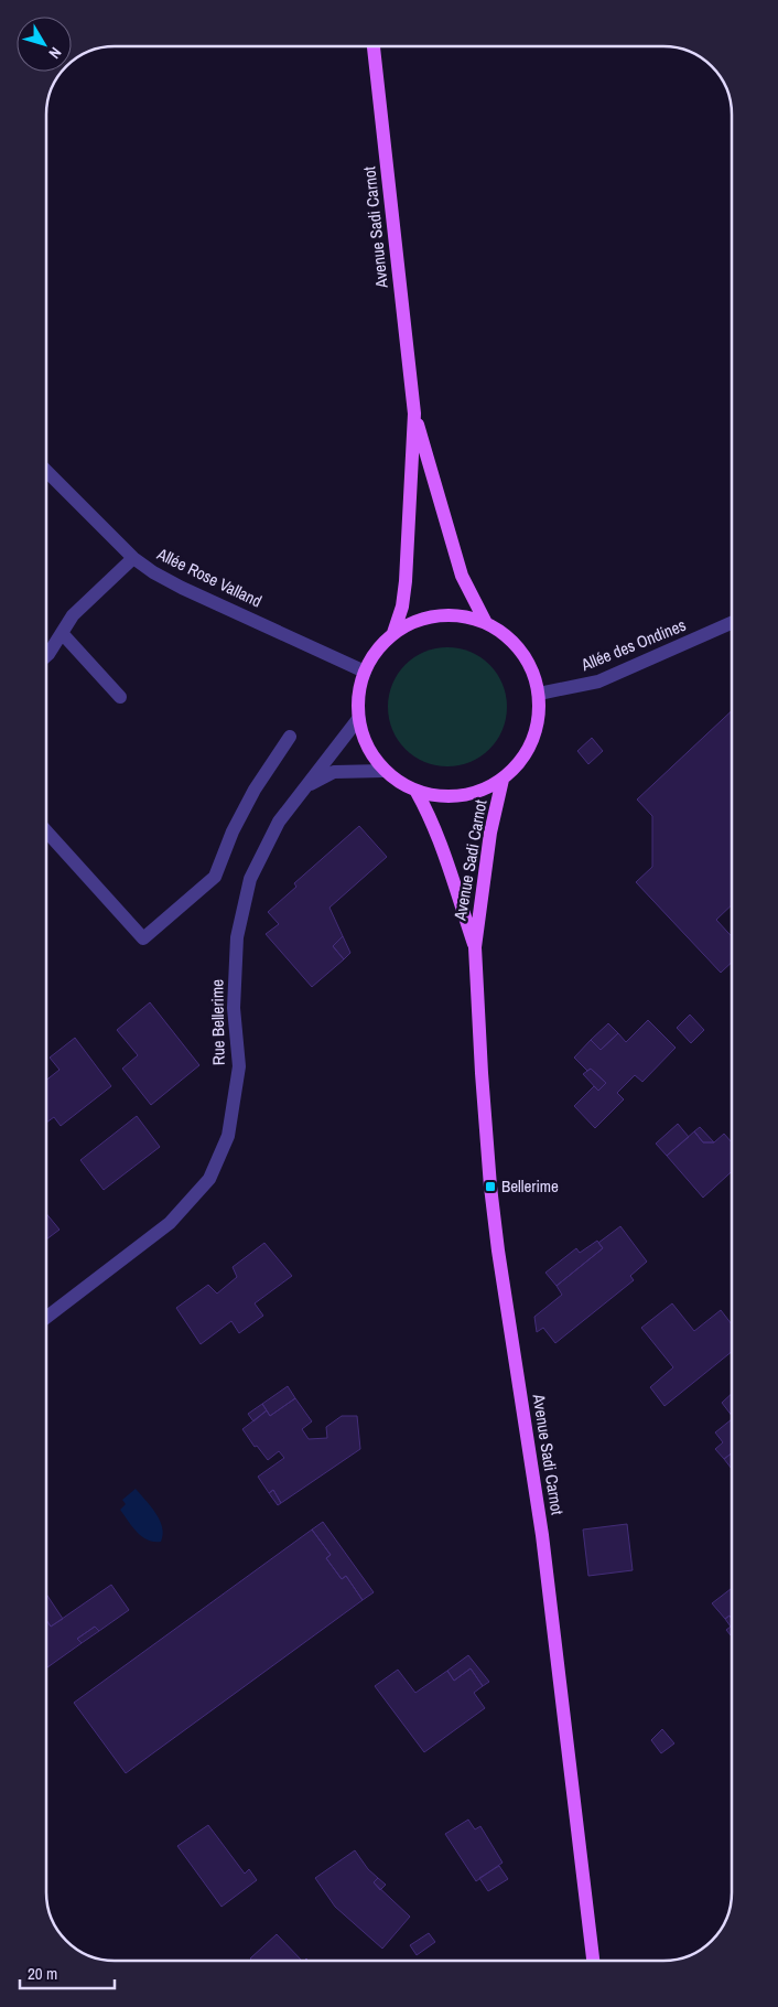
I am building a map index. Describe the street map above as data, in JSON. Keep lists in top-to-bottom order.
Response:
{
  "streets": {
    "main road": ["Avenue Sadi Carnot"],
    "street": ["Allée Rose Valland", "Allée des Ondines", "Rue Bellerime"]
  },
  "crossings": [
    ["Avenue Sadi Carnot", "Allée Rose Valland"],
    ["Avenue Sadi Carnot", "Allée des Ondines"],
    ["Avenue Sadi Carnot", "Rue Bellerime"],
    ["Allée Rose Valland", "Allée des Ondines"],
    ["Allée Rose Valland", "Rue Bellerime"],
    ["Allée des Ondines", "Rue Bellerime"]
  ],
  "places": {
    "transit": ["Bellerime"]
  },
  "scale_bar": "20 m",
  "north": "bottom right"
}
